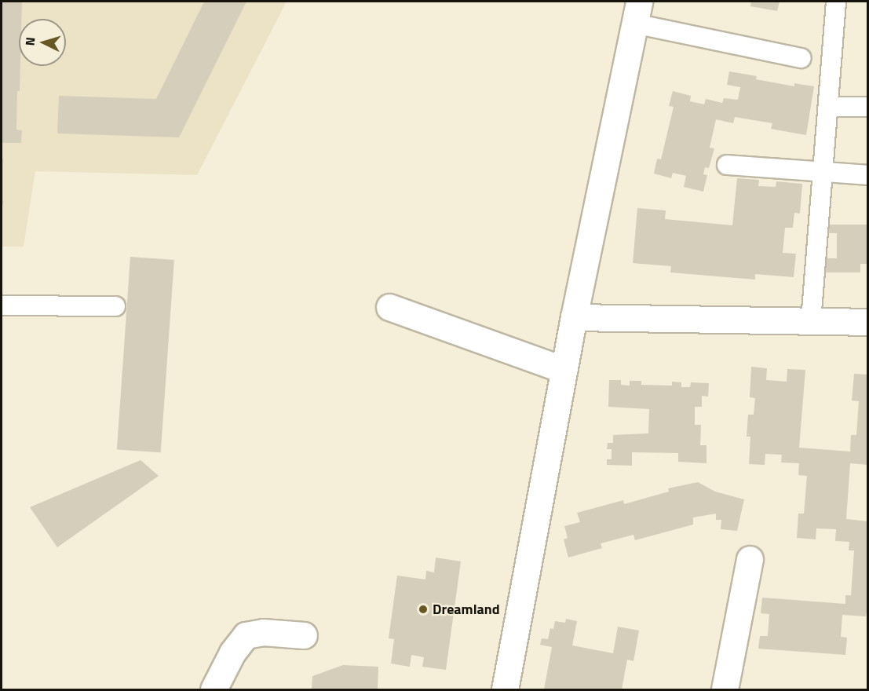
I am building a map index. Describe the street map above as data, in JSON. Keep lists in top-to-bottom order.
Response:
{
  "places": ["Dreamland"],
  "north": "left"
}
